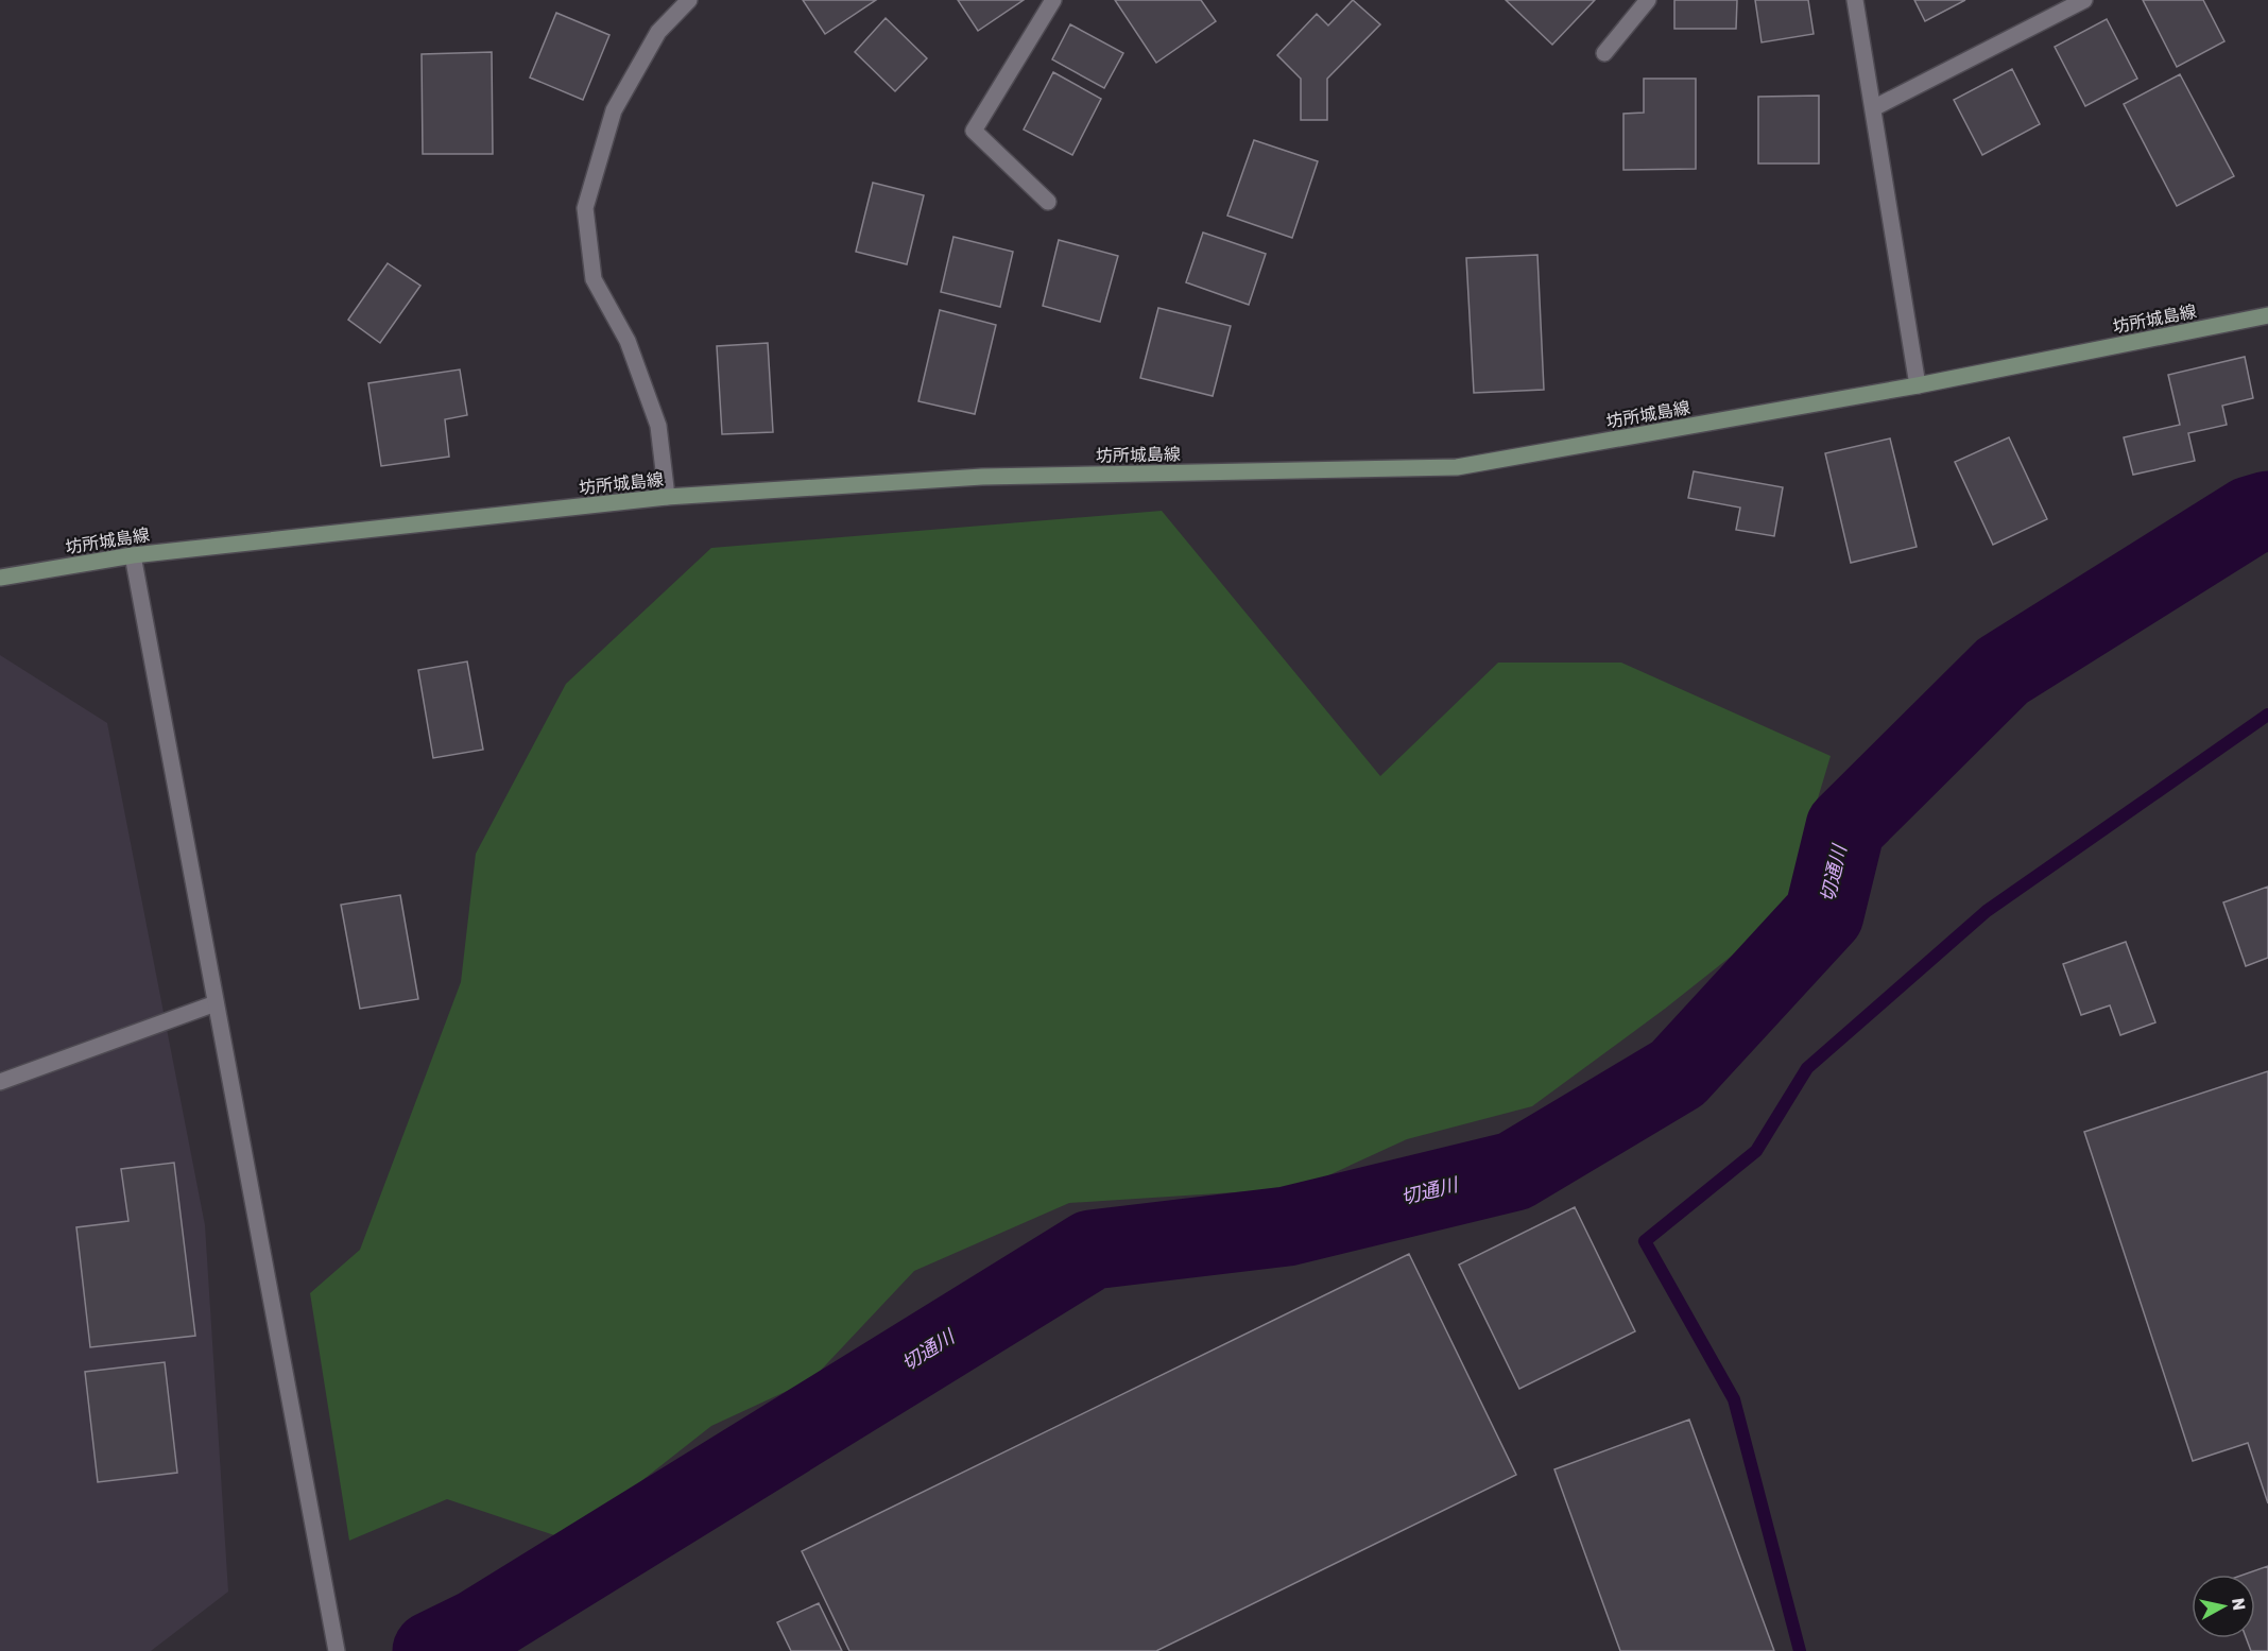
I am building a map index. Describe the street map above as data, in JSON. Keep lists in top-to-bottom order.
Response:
{
  "streets": {
    "main road": ["坊所城島線"]
  },
  "water": ["切通川"],
  "north": "right"
}
